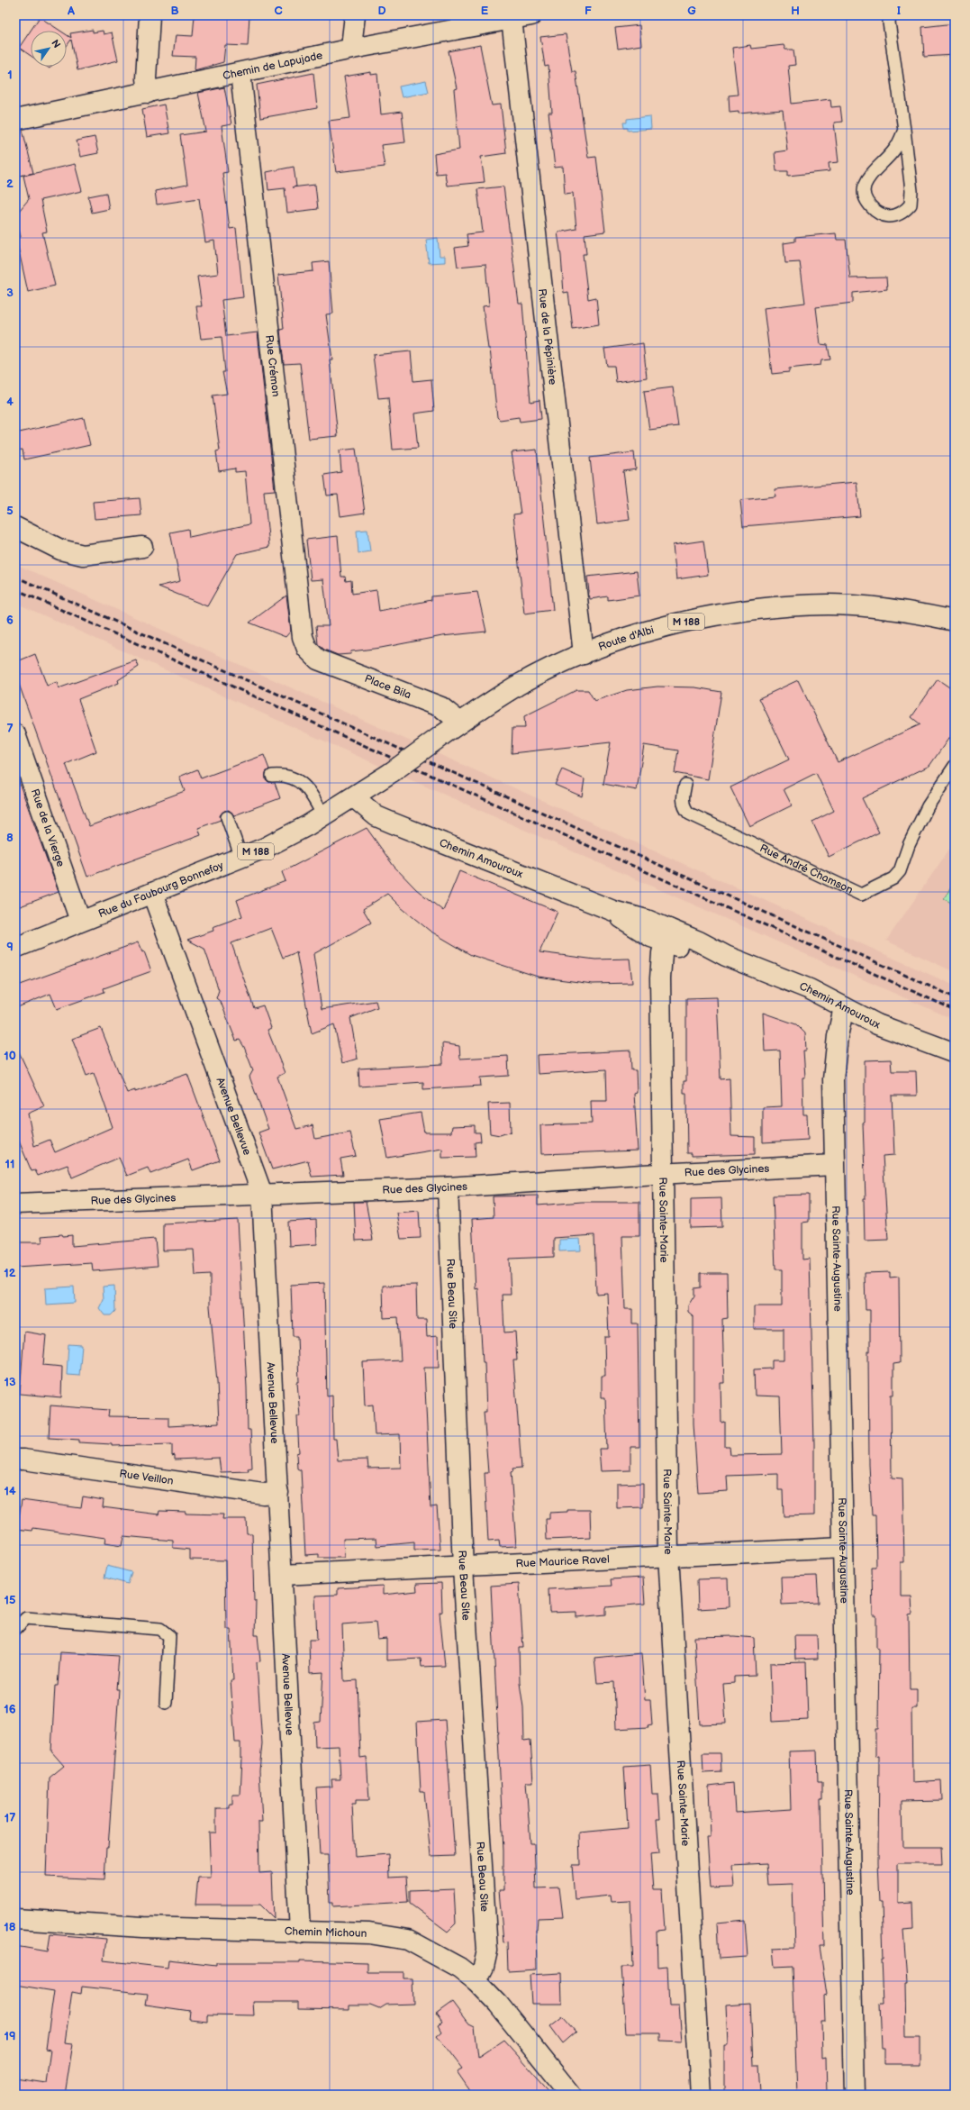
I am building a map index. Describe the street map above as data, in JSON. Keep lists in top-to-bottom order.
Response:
{
  "streets": {
    "street": [
      "Chemin de Lapujade",
      "Rue de la Pépinière",
      "Rue Crémon",
      "M 188",
      "Route d'Albi",
      "Place Bila",
      "Rue de la Vierge",
      "Chemin Amouroux",
      "Rue du Faubourg Bonnefoy",
      "Avenue Bellevue",
      "Rue des Glycines",
      "Rue Sainte-Marie",
      "Rue Sainte-Augustine",
      "Rue Beau Site",
      "Rue Veillon",
      "Rue Maurice Ravel",
      "Chemin Michoun"
    ],
    "lane": ["Rue André Chamson"]
  },
  "crossings": [
    ["Chemin de Lapujade", "Rue de la Pépinière"],
    ["Chemin de Lapujade", "Rue Crémon"],
    ["Rue de la Pépinière", "Route d'Albi"],
    ["Rue Crémon", "Place Bila"],
    ["Route d'Albi", "Place Bila"],
    ["Route d'Albi", "Rue du Faubourg Bonnefoy"],
    ["Rue de la Vierge", "Rue du Faubourg Bonnefoy"],
    ["Chemin Amouroux", "Rue du Faubourg Bonnefoy"],
    ["Chemin Amouroux", "Rue Sainte-Marie"],
    ["Chemin Amouroux", "Rue Sainte-Augustine"],
    ["Rue du Faubourg Bonnefoy", "Avenue Bellevue"],
    ["Avenue Bellevue", "Rue des Glycines"],
    ["Avenue Bellevue", "Rue Veillon"],
    ["Avenue Bellevue", "Rue Maurice Ravel"],
    ["Avenue Bellevue", "Chemin Michoun"],
    ["Rue des Glycines", "Rue Sainte-Marie"],
    ["Rue des Glycines", "Rue Sainte-Augustine"],
    ["Rue des Glycines", "Rue Beau Site"],
    ["Rue Sainte-Marie", "Rue Maurice Ravel"],
    ["Rue Sainte-Augustine", "Rue Maurice Ravel"],
    ["Rue Beau Site", "Rue Maurice Ravel"],
    ["Rue Beau Site", "Chemin Michoun"]
  ],
  "north": "top right",
  "grid": {
    "columns": [
      "A",
      "B",
      "C",
      "D",
      "E",
      "F",
      "G",
      "H",
      "I"
    ],
    "rows": [
      "1",
      "2",
      "3",
      "4",
      "5",
      "6",
      "7",
      "8",
      "9",
      "10",
      "11",
      "12",
      "13",
      "14",
      "15",
      "16",
      "17",
      "18",
      "19"
    ]
  }
}
